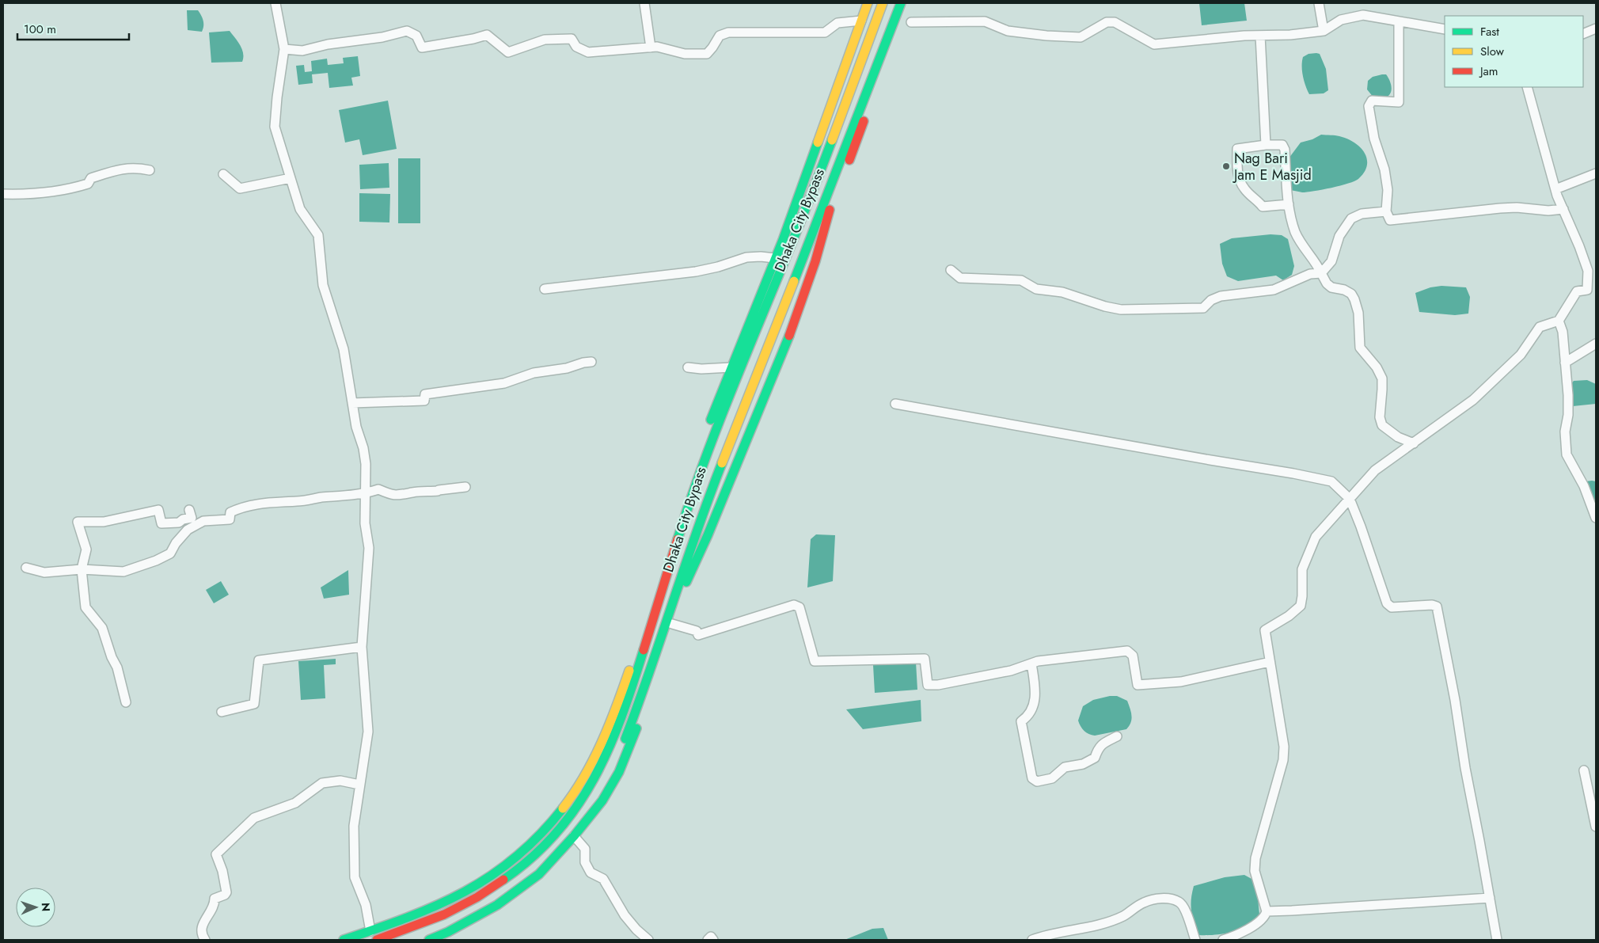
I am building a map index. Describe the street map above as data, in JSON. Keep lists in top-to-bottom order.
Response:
{
  "streets": {
    "main road": ["Dhaka City Bypass"]
  },
  "places": ["Nag Bari Jam E Masjid"],
  "legend": ["Fast", "Slow", "Jam"],
  "scale_bar": "100 m",
  "north": "right"
}
